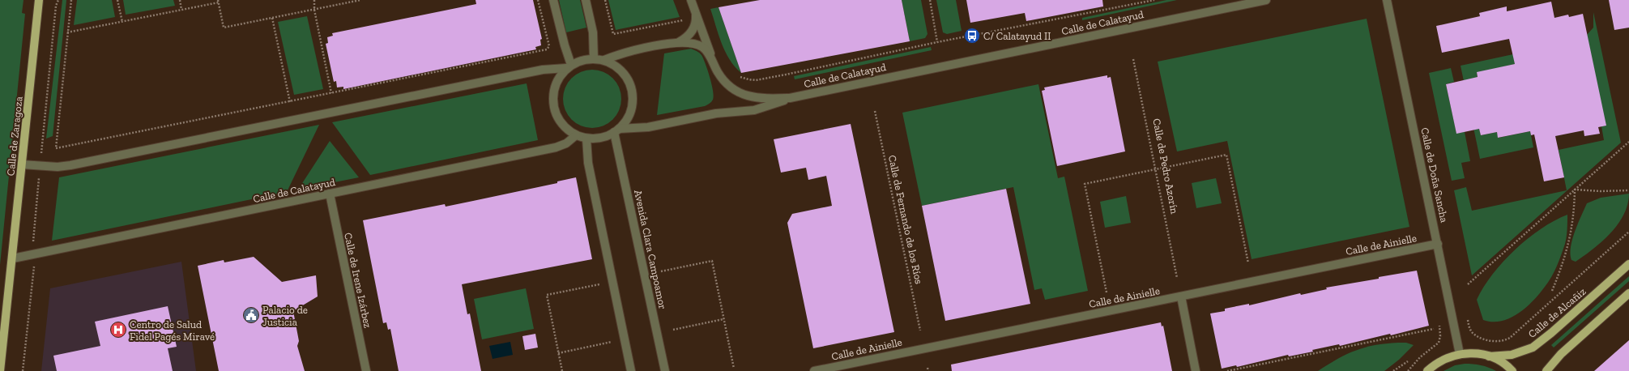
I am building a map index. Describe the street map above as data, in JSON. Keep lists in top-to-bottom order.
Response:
{
  "streets": {
    "main road": ["Calle de Zaragoza", "Calle de Alcañiz"],
    "street": [
      "Calle de Calatayud",
      "Calle de Doña Sancha",
      "Calle de Ainielle",
      "Avenida Clara Campoamor",
      "Calle de Irene Izárbez"
    ],
    "path": ["Calle de Pedro Azorín", "Calle de Fernando de los Ríos"]
  },
  "crossings": [
    ["Calle de Calatayud", "Calle de Zaragoza"],
    ["Calle de Calatayud", "Avenida Clara Campoamor"],
    ["Calle de Calatayud", "Calle de Irene Izárbez"],
    ["Calle de Doña Sancha", "Calle de Ainielle"]
  ],
  "places": {
    "bus stop": ["C/ Calatayud II"],
    "public building": ["Palacio de Justicia"],
    "hospital": ["Centro de Salud Fidel Pagés Miravé"]
  }
}
